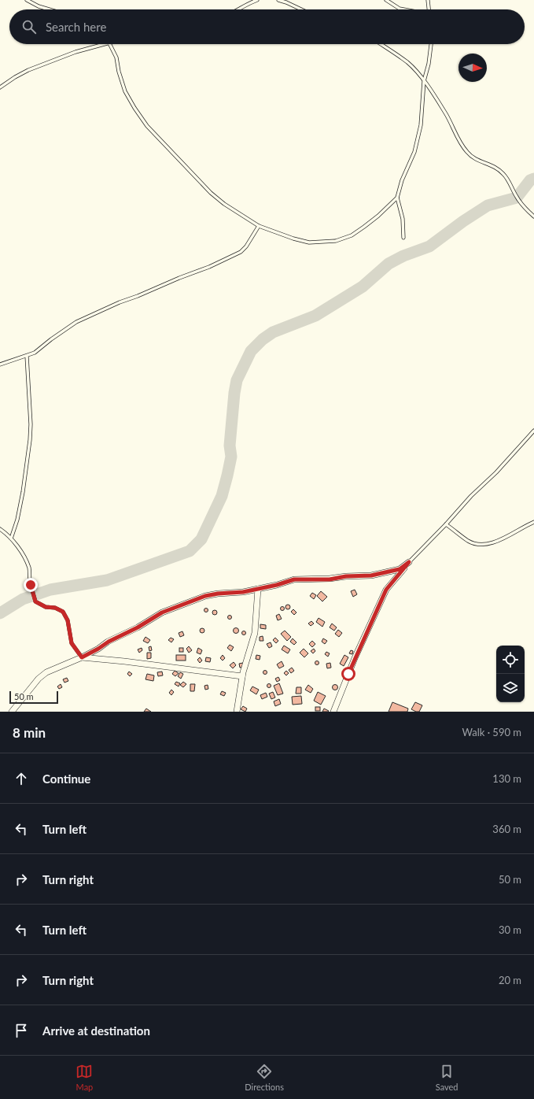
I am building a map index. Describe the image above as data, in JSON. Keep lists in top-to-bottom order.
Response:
{
  "scale_bar": "50 m",
  "north": "right",
  "page": {
    "search": "Search here",
    "scale": "50 m",
    "heading": ["8 min", "Walk · 590 m"],
    "list": [
      ["Continue", "130 m"],
      ["Turn left", "360 m"],
      ["Turn right", "50 m"],
      ["Turn left", "30 m"],
      ["Turn right", "20 m"],
      "Arrive at destination"
    ],
    "nav": ["Map", "Directions", "Saved"]
  }
}
